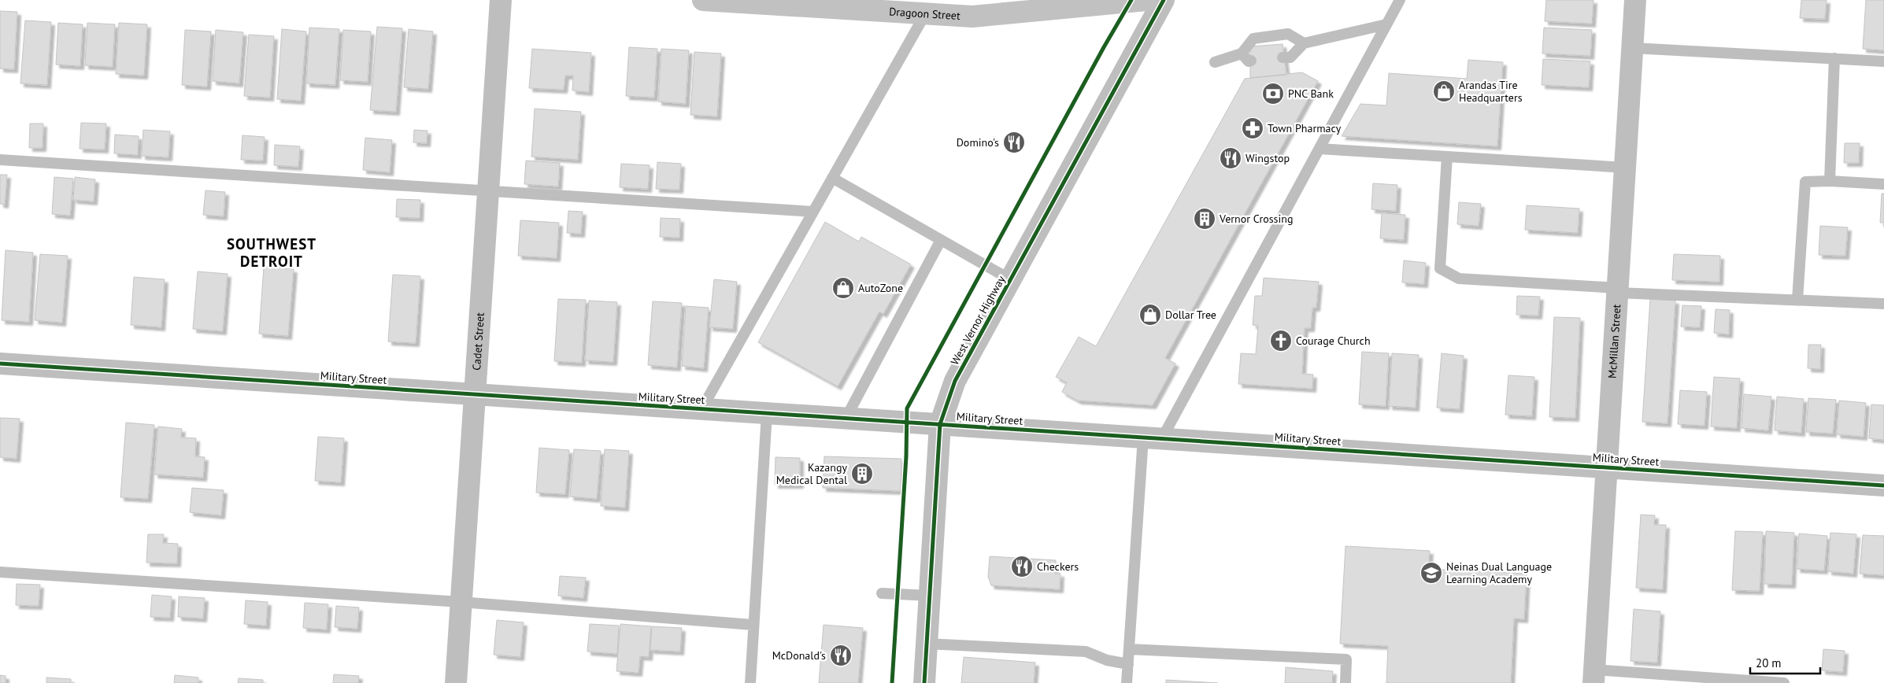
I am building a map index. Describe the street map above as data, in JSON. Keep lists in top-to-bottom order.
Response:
{
  "streets": {
    "main road": ["Dragoon Street"],
    "street": [
      "West Vernor Highway",
      "Cadet Street",
      "McMillan Street",
      "Military Street"
    ]
  },
  "crossings": [
    ["West Vernor Highway", "Military Street"],
    ["Cadet Street", "Military Street"],
    ["McMillan Street", "Military Street"]
  ],
  "districts": ["SOUTHWEST DETROIT"],
  "places": {
    "shop": ["Arandas Tire Headquarters", "AutoZone", "Dollar Tree"],
    "bank": ["PNC Bank"],
    "pharmacy": ["Town Pharmacy"],
    "restaurant": [
      "Domino's",
      "Wingstop",
      "Checkers",
      "McDonald's"
    ],
    "building": ["Vernor Crossing", "Kazangy Medical Dental"],
    "church": ["Courage Church"],
    "school or university": ["Neinas Dual Language Learning Academy"]
  },
  "scale_bar": "20 m"
}
